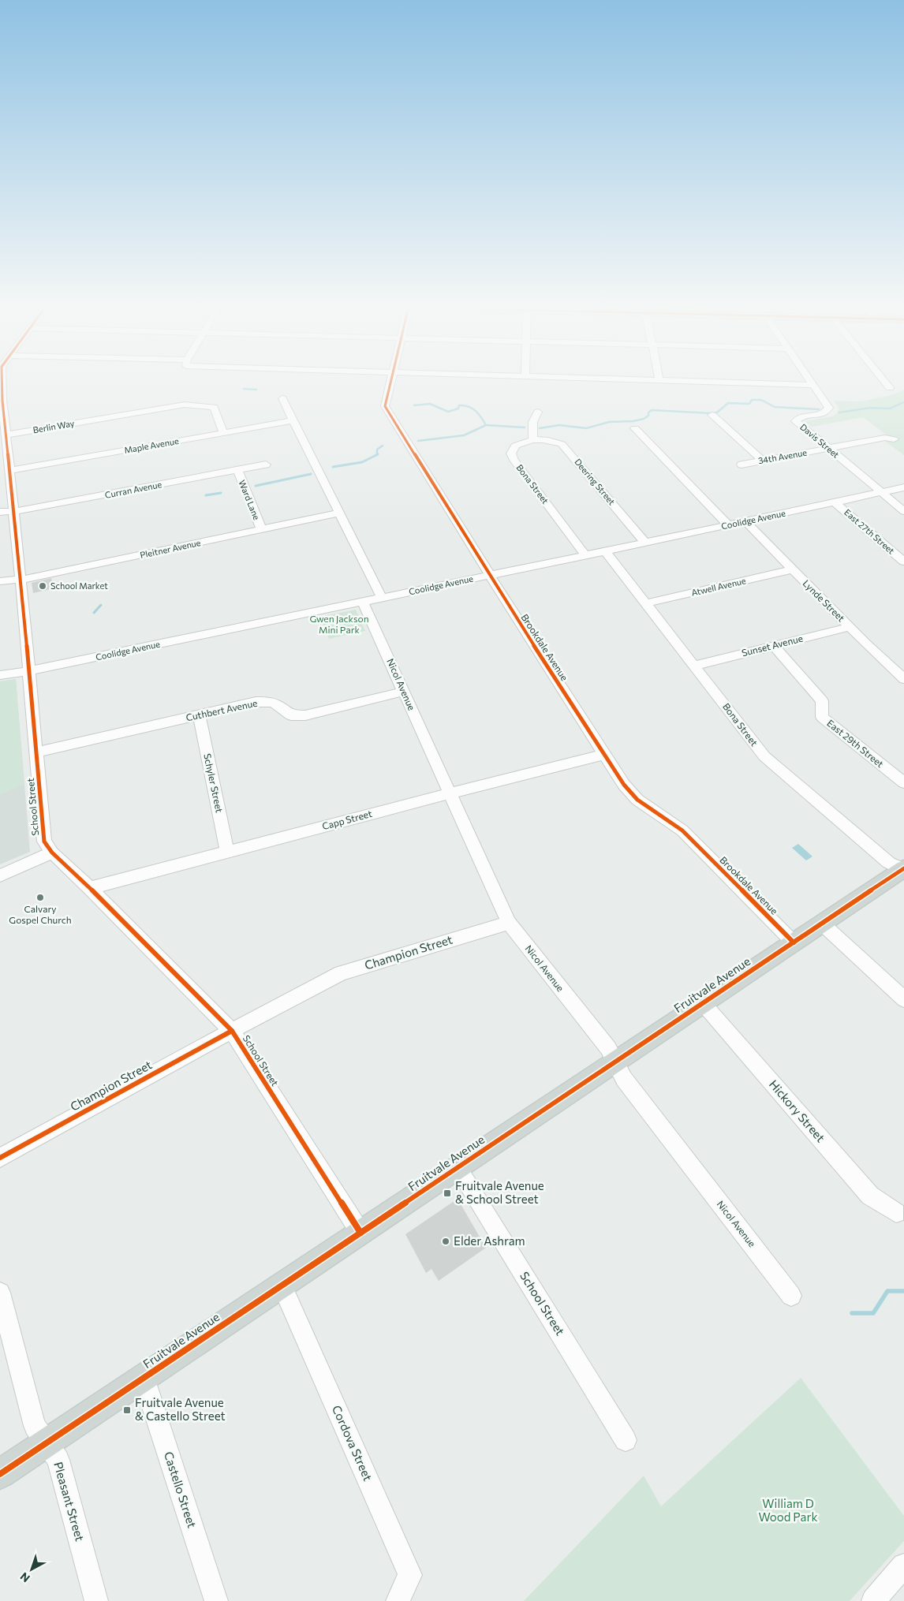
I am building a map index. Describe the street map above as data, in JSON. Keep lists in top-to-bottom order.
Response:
{
  "streets": {
    "main road": ["Fruitvale Avenue"],
    "street": [
      "Berlin Way",
      "Davis Street",
      "Maple Avenue",
      "34th Avenue",
      "Deering Street",
      "Bona Street",
      "Curran Avenue",
      "Ward Lane",
      "Coolidge Avenue",
      "East 27th Street",
      "Pleitner Avenue",
      "Atwell Avenue",
      "Lynde Street",
      "Sunset Avenue",
      "Brookdale Avenue",
      "Nicol Avenue",
      "Cuthbert Avenue",
      "East 29th Street",
      "Schyler Street",
      "School Street",
      "Capp Street",
      "Champion Street",
      "Hickory Street",
      "Cordova Street",
      "Castello Street",
      "Pleasant Street"
    ]
  },
  "crossings": [
    ["Berlin Way", "Maple Avenue"],
    ["Berlin Way", "School Street"],
    ["Davis Street", "34th Avenue"],
    ["Davis Street", "Coolidge Avenue"],
    ["Maple Avenue", "School Street"],
    ["Deering Street", "Bona Street"],
    ["Deering Street", "Coolidge Avenue"],
    ["Bona Street", "Coolidge Avenue"],
    ["Bona Street", "Atwell Avenue"],
    ["Bona Street", "Sunset Avenue"],
    ["Bona Street", "Fruitvale Avenue"],
    ["Curran Avenue", "Ward Lane"],
    ["Curran Avenue", "School Street"],
    ["Ward Lane", "Pleitner Avenue"],
    ["Coolidge Avenue", "East 27th Street"],
    ["Coolidge Avenue", "Lynde Street"],
    ["Coolidge Avenue", "Brookdale Avenue"],
    ["Coolidge Avenue", "Nicol Avenue"],
    ["Coolidge Avenue", "School Street"],
    ["Pleitner Avenue", "School Street"],
    ["Atwell Avenue", "Lynde Street"],
    ["Lynde Street", "Sunset Avenue"],
    ["Sunset Avenue", "East 29th Street"],
    ["Brookdale Avenue", "Capp Street"],
    ["Brookdale Avenue", "Fruitvale Avenue"],
    ["Nicol Avenue", "Cuthbert Avenue"],
    ["Nicol Avenue", "Capp Street"],
    ["Nicol Avenue", "Champion Street"],
    ["Nicol Avenue", "Fruitvale Avenue"],
    ["Cuthbert Avenue", "Schyler Street"],
    ["Cuthbert Avenue", "School Street"],
    ["Schyler Street", "Capp Street"],
    ["School Street", "Capp Street"],
    ["School Street", "Champion Street"],
    ["School Street", "Fruitvale Avenue"],
    ["Fruitvale Avenue", "Hickory Street"],
    ["Fruitvale Avenue", "Cordova Street"],
    ["Fruitvale Avenue", "Castello Street"],
    ["Fruitvale Avenue", "Pleasant Street"]
  ],
  "parks": ["Gwen Jackson Mini Park", "William D Wood Park"],
  "places": {
    "other": ["School Market", "Calvary Gospel Church", "Elder Ashram"],
    "transit": ["Fruitvale Avenue & School Street", "Fruitvale Avenue & Castello Street"]
  },
  "north": "bottom left"
}
